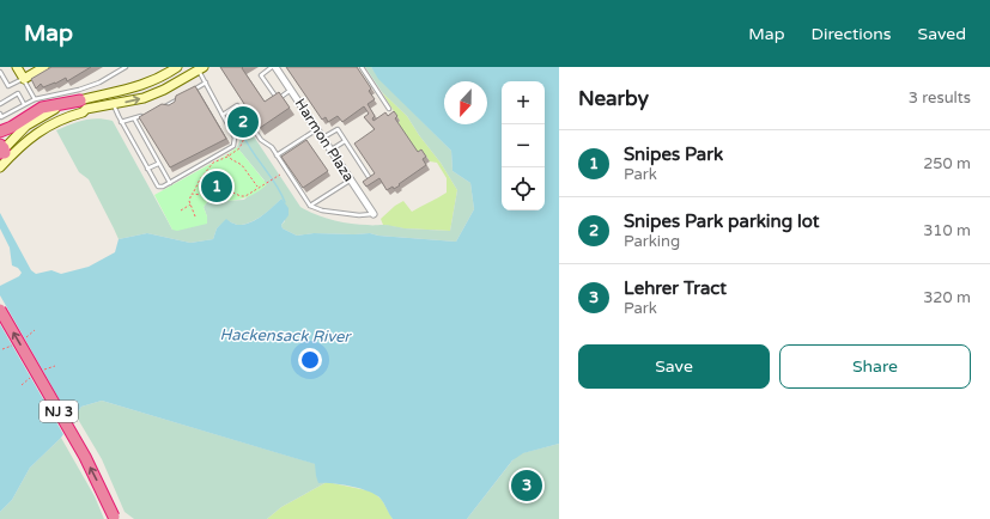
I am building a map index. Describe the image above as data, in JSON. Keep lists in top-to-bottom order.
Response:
{
  "streets": {
    "highway": ["NJ 3"],
    "street": ["Harmon Plaza"]
  },
  "water": ["Hackensack River"],
  "north": "bottom",
  "page": {
    "header": "Map",
    "nav": ["Map", "Directions", "Saved"],
    "heading": ["Nearby", "3 results"],
    "map_buttons": ["+", "−"],
    "pins": ["2", "1", "3"],
    "list": [
      {
        "mark": "1",
        "name": "Snipes Park",
        "note": "Park",
        "value": "250 m"
      },
      {
        "mark": "2",
        "name": "Snipes Park parking lot",
        "note": "Parking",
        "value": "310 m"
      },
      {
        "mark": "3",
        "name": "Lehrer Tract",
        "note": "Park",
        "value": "320 m"
      }
    ],
    "buttons": ["Save", "Share"]
  }
}
